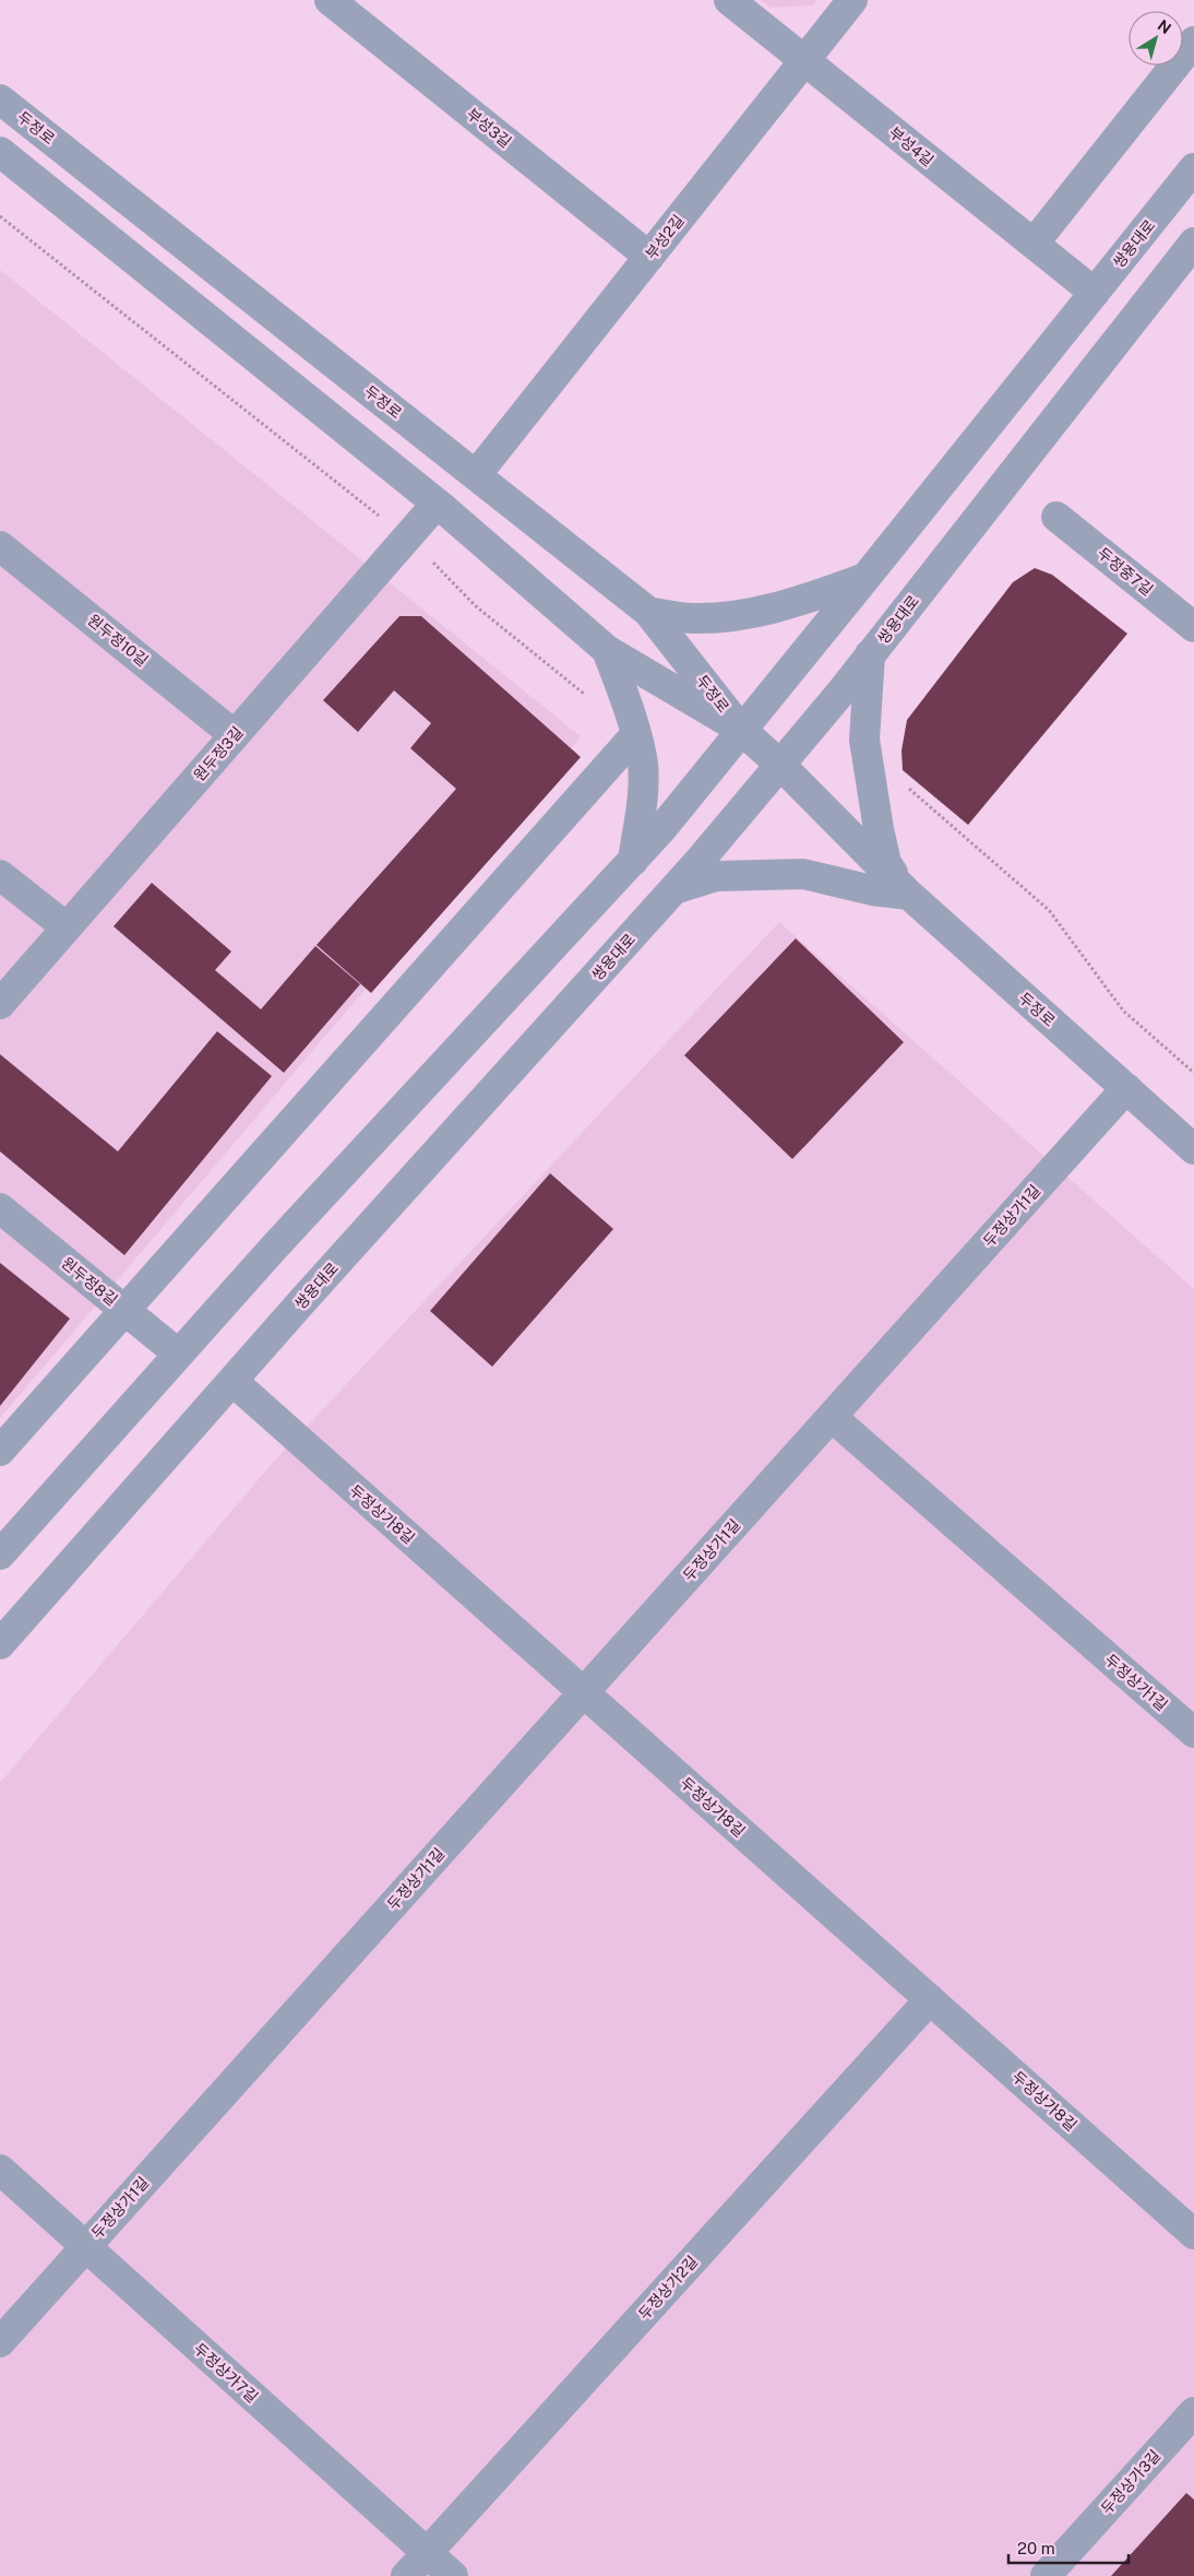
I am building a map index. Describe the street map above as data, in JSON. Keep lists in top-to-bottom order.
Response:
{
  "streets": {
    "street": [
      "두정로",
      "부성3길",
      "부성4길",
      "부성2길",
      "쌍용대로",
      "두정중7길",
      "원두정10길",
      "원두정3길",
      "두정상가1길",
      "원두정8길",
      "두정상가8길",
      "두정상가2길",
      "두정상가7길",
      "두정상가3길"
    ]
  },
  "crossings": [
    ["두정로", "부성2길"],
    ["두정로", "쌍용대로"],
    ["두정로", "원두정3길"],
    ["두정로", "두정상가1길"],
    ["부성3길", "부성2길"],
    ["부성4길", "부성2길"],
    ["부성4길", "쌍용대로"],
    ["쌍용대로", "원두정8길"],
    ["쌍용대로", "두정상가8길"],
    ["원두정10길", "원두정3길"],
    ["두정상가1길", "두정상가8길"],
    ["두정상가1길", "두정상가7길"],
    ["두정상가8길", "두정상가2길"],
    ["두정상가2길", "두정상가7길"]
  ],
  "scale_bar": "20 m",
  "north": "top right"
}
